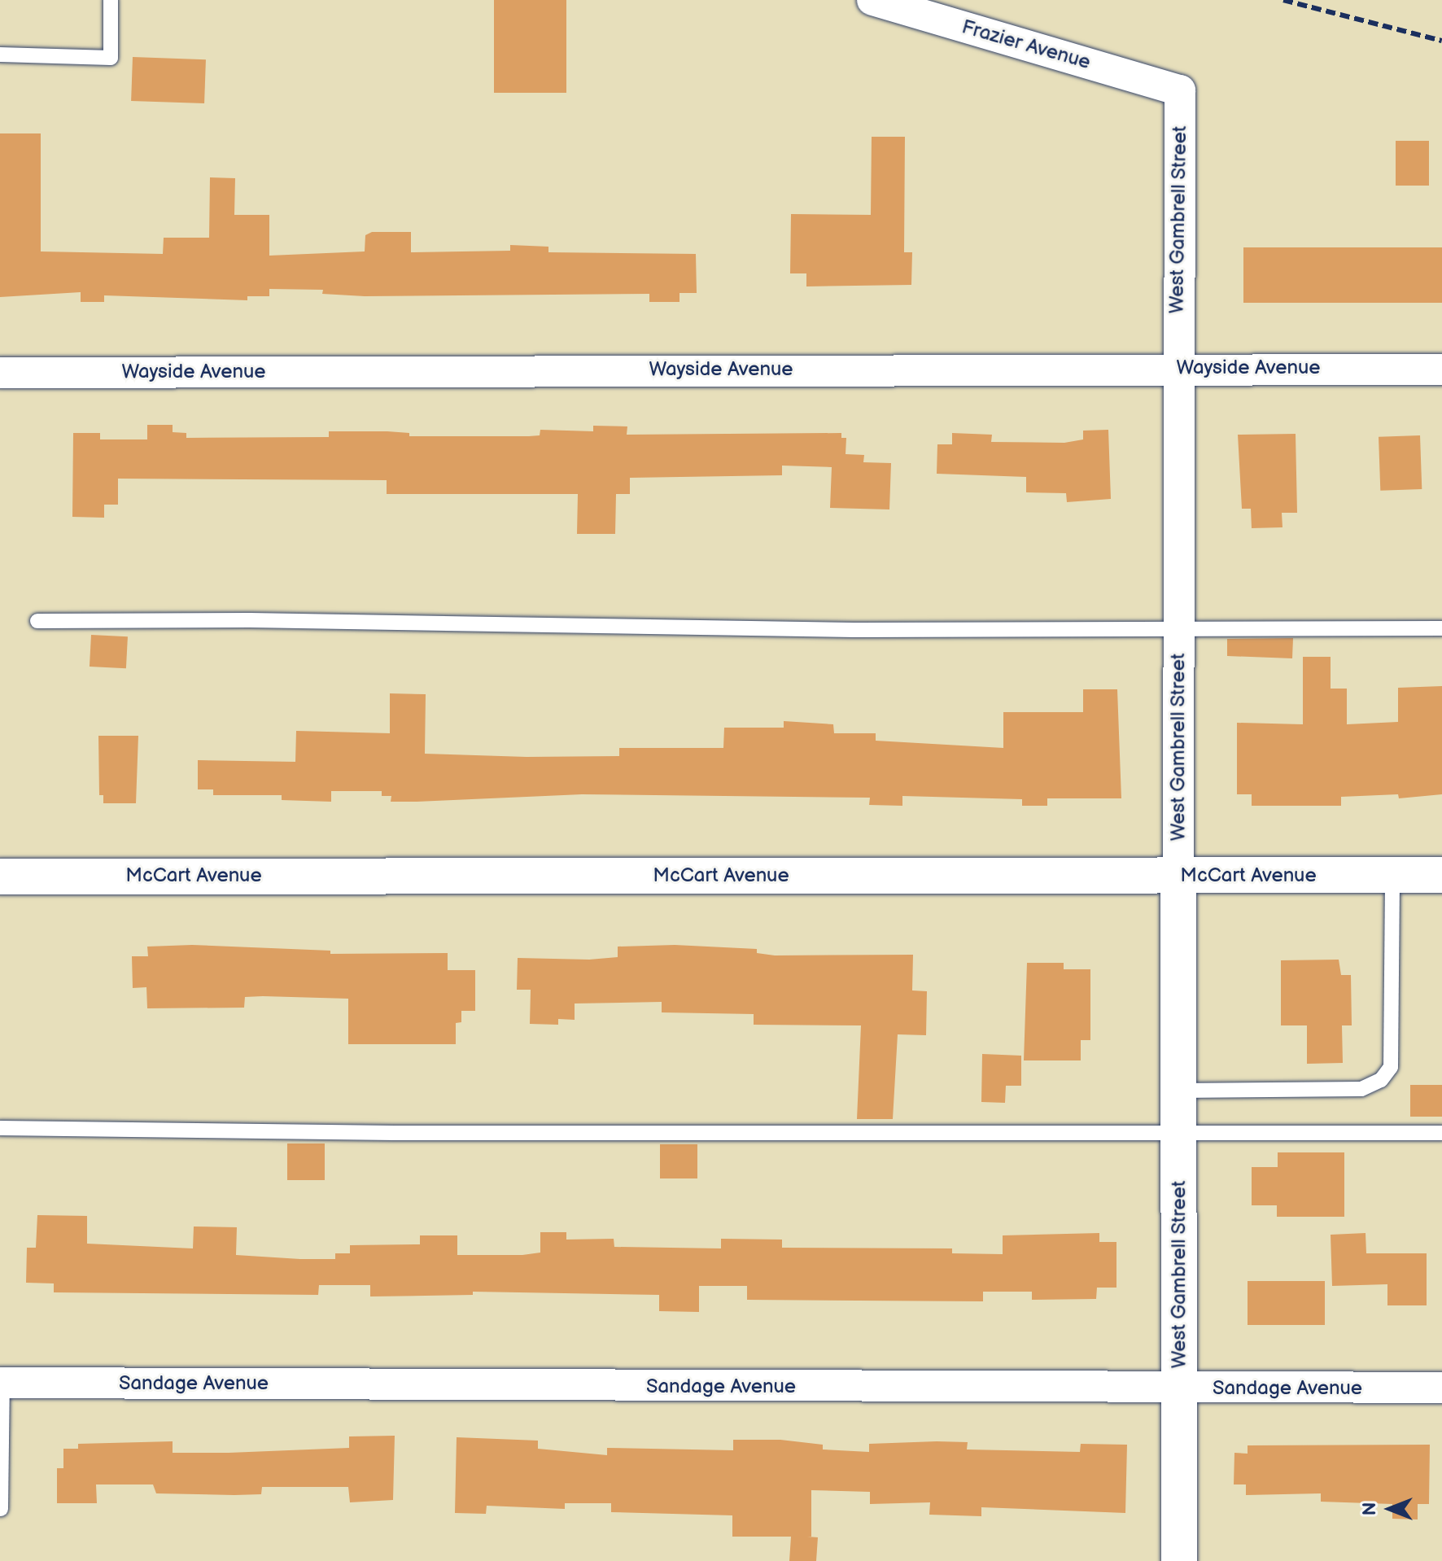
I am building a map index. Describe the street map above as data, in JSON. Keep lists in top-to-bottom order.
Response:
{
  "streets": {
    "main road": ["West Gambrell Street", "McCart Avenue"],
    "street": ["Frazier Avenue", "Wayside Avenue", "Sandage Avenue"]
  },
  "crossings": [
    ["Frazier Avenue", "West Gambrell Street"],
    ["West Gambrell Street", "Wayside Avenue"],
    ["West Gambrell Street", "McCart Avenue"],
    ["West Gambrell Street", "Sandage Avenue"]
  ],
  "north": "left"
}
